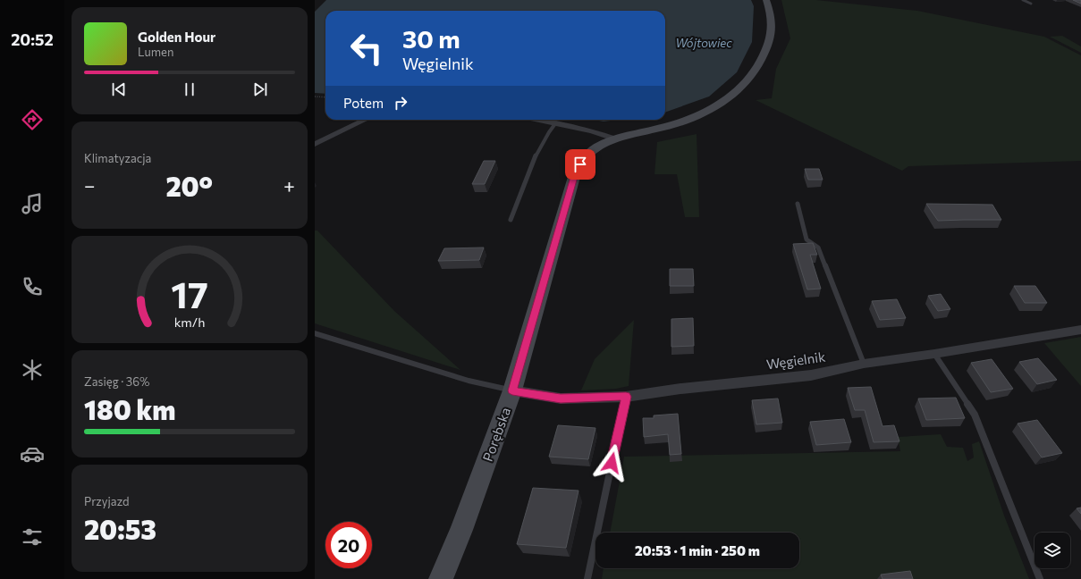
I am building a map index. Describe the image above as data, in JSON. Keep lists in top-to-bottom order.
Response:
{
  "streets": {
    "street": ["Węgielnik", "Porębska"]
  },
  "crossings": [
    ["Węgielnik", "Porębska"]
  ],
  "water": ["Wójtowiec"],
  "page": {
    "tabs": "20:52",
    "turn": ["30 m", "Węgielnik"],
    "song": ["Golden Hour", "Lumen"],
    "then": "Potem",
    "tile": [
      "Klimatyzacja",
      ["Zasięg · 36%", "180 km"],
      ["Przyjazd", "20:53"]
    ],
    "heat": ["−", "20°", "+"],
    "limit": "20",
    "trip": "20:53 · 1 min · 250 m",
    "gauge": ["17", "km/h"]
  }
}
